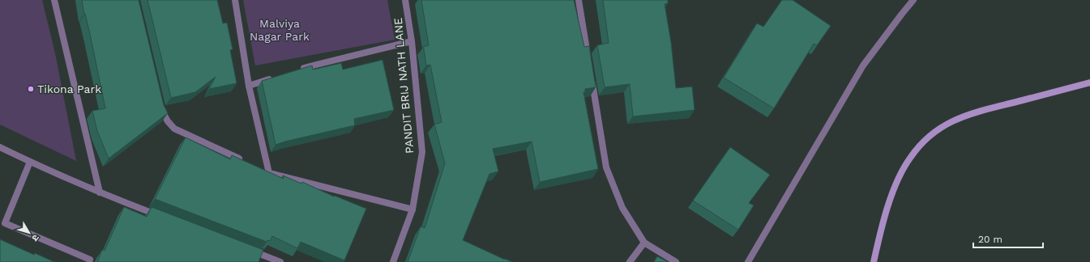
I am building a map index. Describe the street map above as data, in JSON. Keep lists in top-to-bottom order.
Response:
{
  "streets": {
    "street": ["PANDIT BRIJ NATH LANE"]
  },
  "parks": ["Malviya Nagar Park"],
  "places": ["Tikona Park"],
  "scale_bar": "20 m",
  "north": "bottom right"
}
